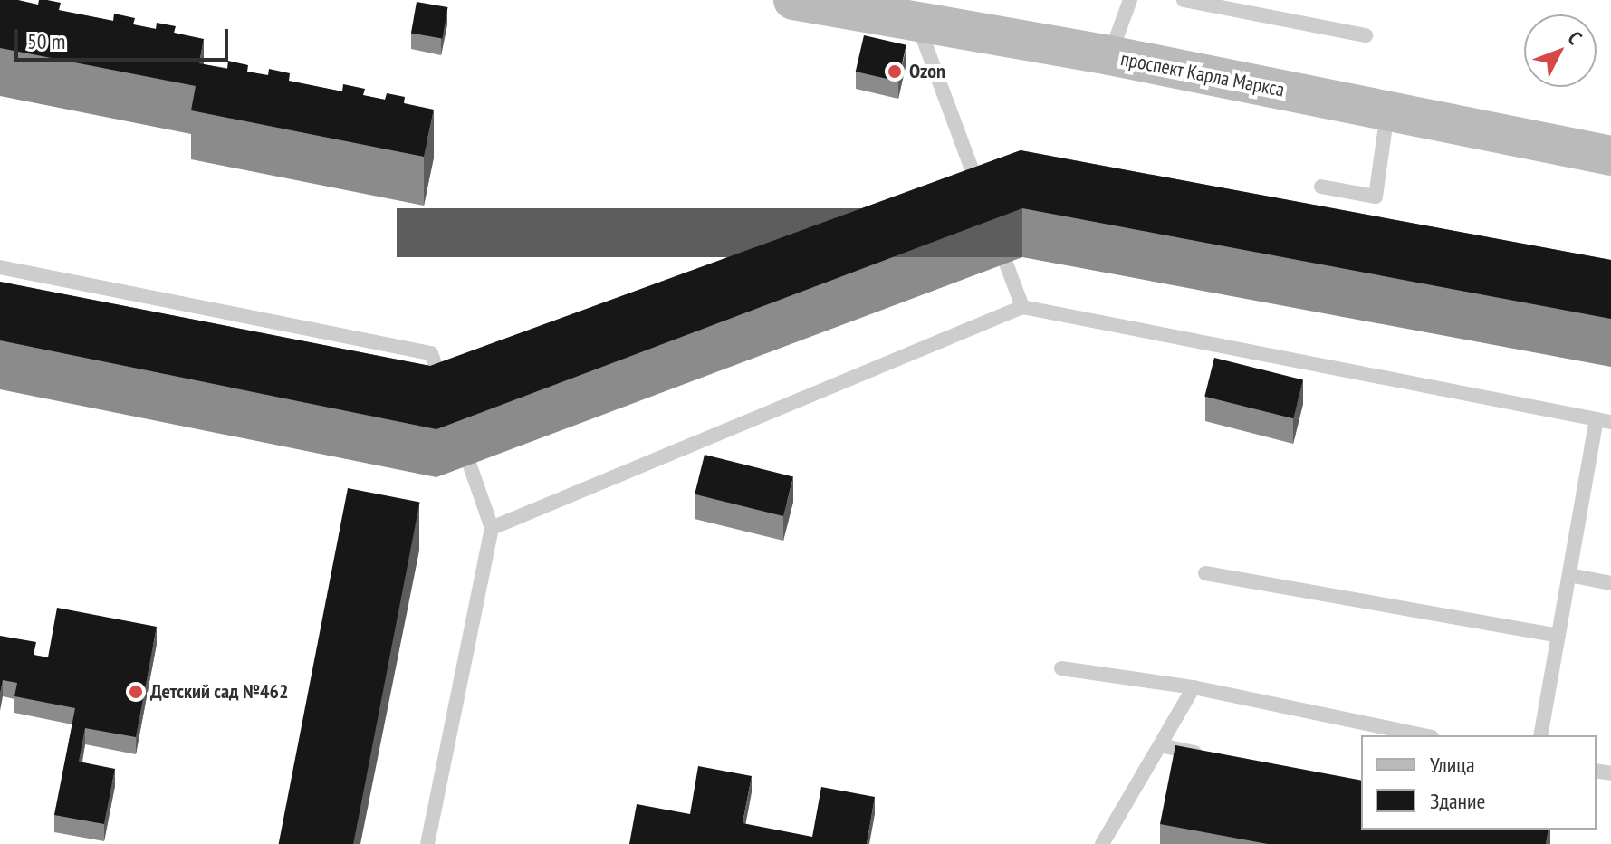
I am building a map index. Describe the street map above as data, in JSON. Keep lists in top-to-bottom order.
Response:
{
  "streets": {
    "main road": ["проспект Карла Маркса"]
  },
  "places": ["Ozon", "Детский сад №462"],
  "legend": ["Улица", "Здание"],
  "scale_bar": "50 m",
  "north": "top right"
}
